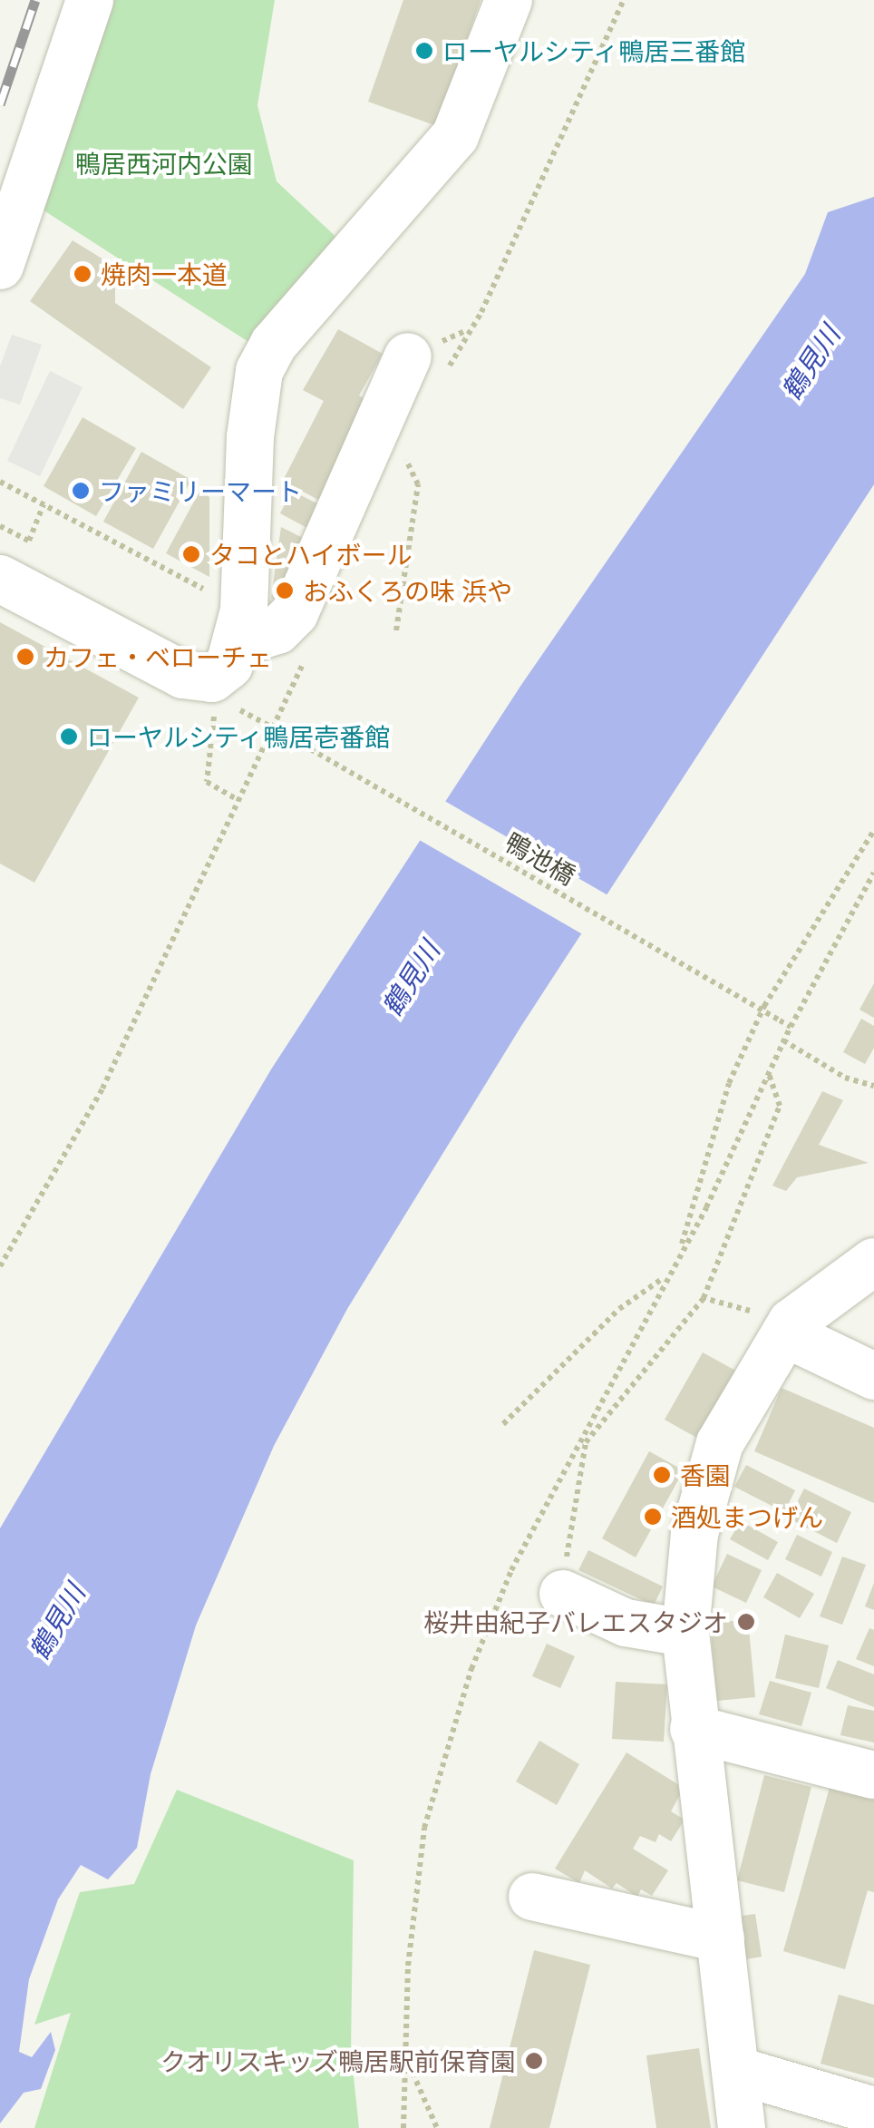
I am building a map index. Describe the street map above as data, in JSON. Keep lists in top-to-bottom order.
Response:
{
  "streets": {
    "path": ["鴨池橋"]
  },
  "water": ["鶴見川"],
  "parks": ["鴨居西河内公園"],
  "places": [
    "ローヤルシティ鴨居三番館",
    "焼肉一本道",
    "ファミリーマート",
    "タコとハイボール",
    "おふくろの味 浜や",
    "カフェ・ベローチェ",
    "ローヤルシティ鴨居壱番館",
    "香園",
    "酒処まつげん",
    "桜井由紀子バレエスタジオ",
    "クオリスキッズ鴨居駅前保育園"
  ]
}
